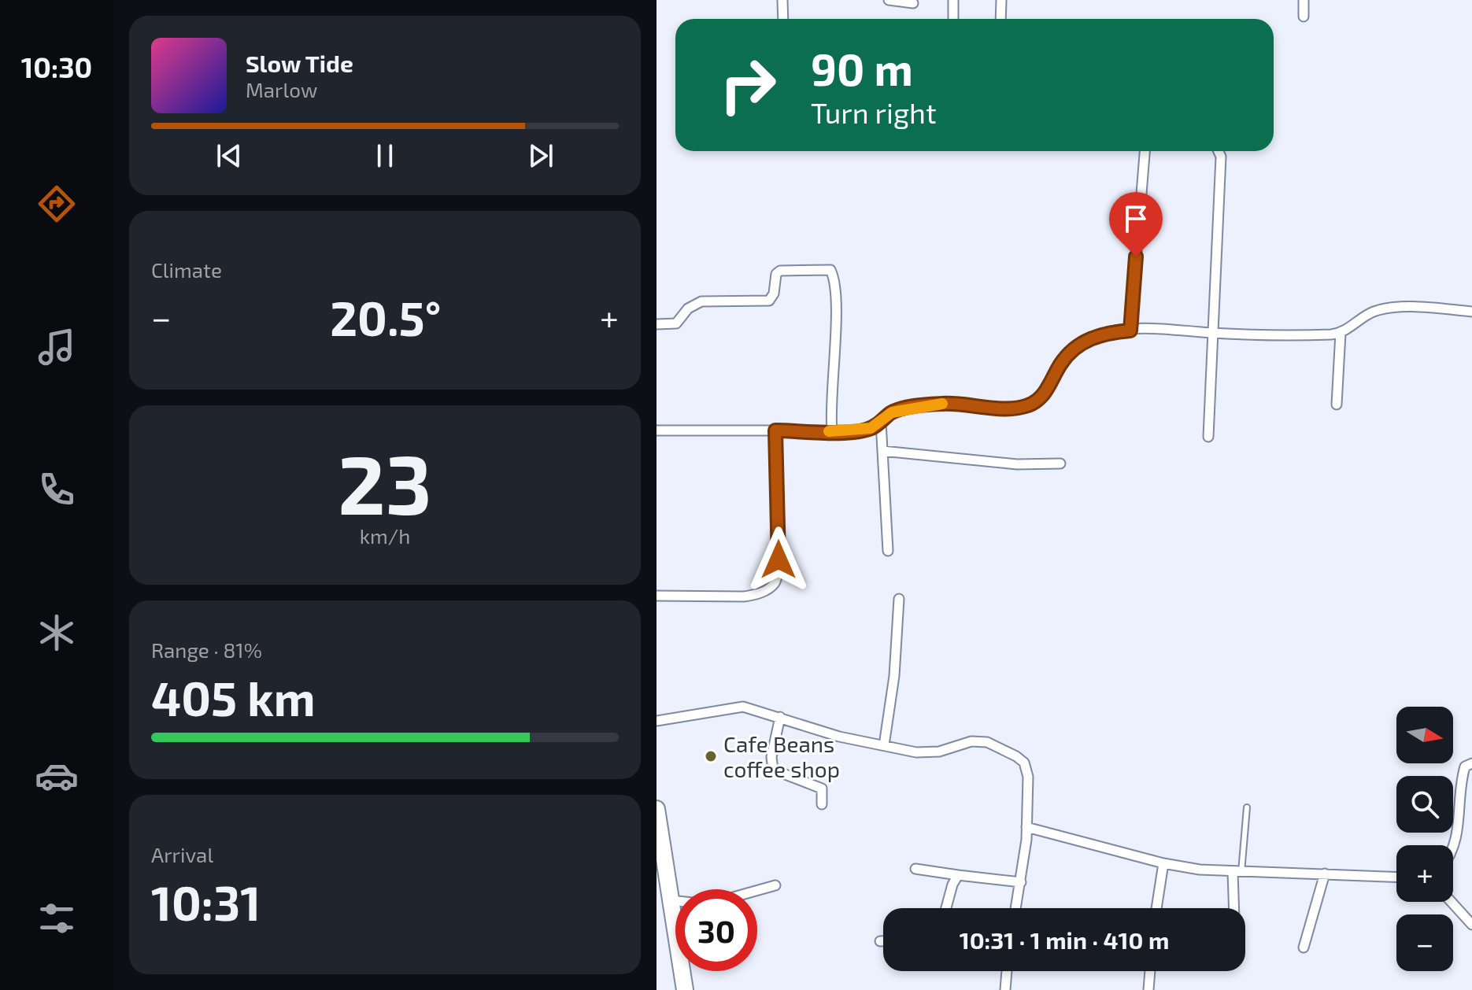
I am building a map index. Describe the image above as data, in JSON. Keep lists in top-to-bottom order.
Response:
{
  "places": ["Cafe Beans coffee shop"],
  "north": "right",
  "page": {
    "tabs": "10:30",
    "turn": ["90 m", "Turn right"],
    "song": ["Slow Tide", "Marlow"],
    "tile": [
      "Climate",
      ["23", "km/h"],
      ["Range · 81%", "405 km"],
      ["Arrival", "10:31"]
    ],
    "heat": ["−", "20.5°", "+"],
    "map_buttons": ["+", "−"],
    "limit": "30",
    "trip": "10:31 · 1 min · 410 m"
  }
}
